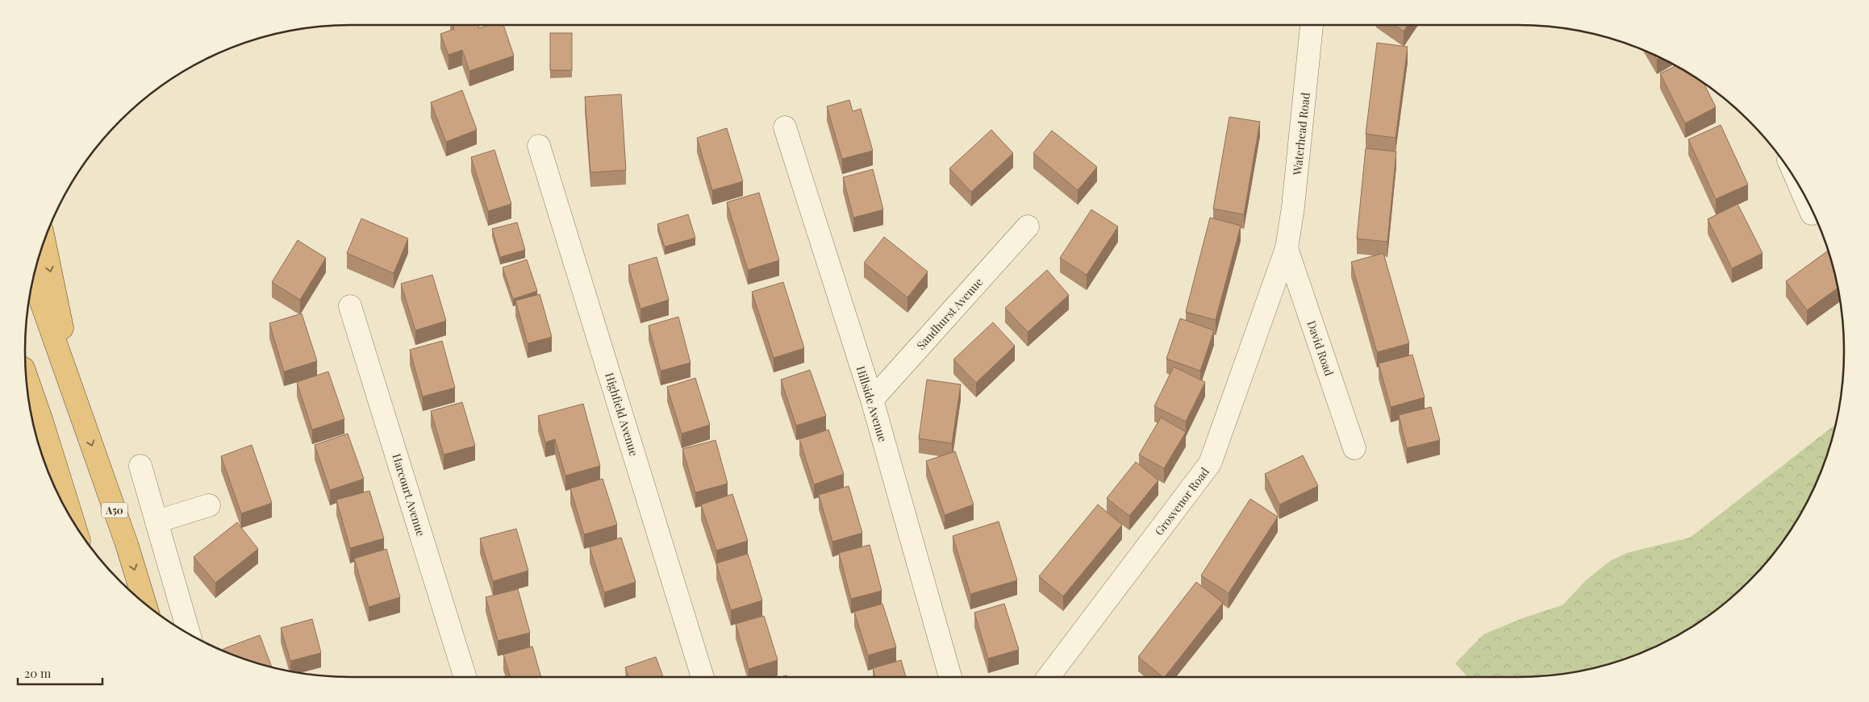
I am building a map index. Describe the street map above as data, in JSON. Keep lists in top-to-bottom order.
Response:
{
  "streets": {
    "highway": ["A50"],
    "street": [
      "Waterhead Road",
      "Sandhurst Avenue",
      "David Road",
      "Hillside Avenue",
      "Highfield Avenue",
      "Harcourt Avenue",
      "Grosvenor Road"
    ]
  },
  "crossings": [
    ["Waterhead Road", "David Road"],
    ["Waterhead Road", "Grosvenor Road"],
    ["Sandhurst Avenue", "Hillside Avenue"],
    ["David Road", "Grosvenor Road"]
  ],
  "scale_bar": "20 m"
}
